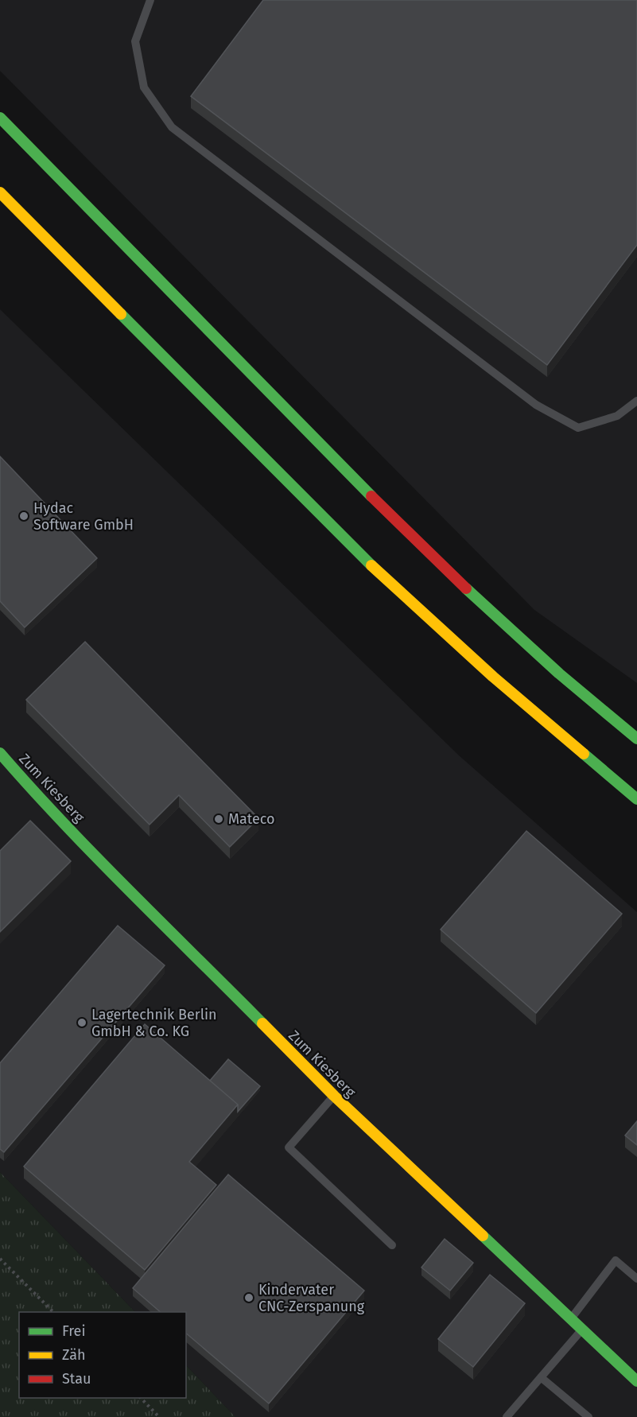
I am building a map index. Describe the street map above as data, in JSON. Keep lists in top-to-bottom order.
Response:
{
  "streets": {
    "main road": ["Zum Kiesberg"]
  },
  "places": [
    "Hydac Software GmbH",
    "Mateco",
    "Lagertechnik Berlin GmbH & Co. KG",
    "Kindervater CNC-Zerspanung"
  ],
  "legend": ["Frei", "Zäh", "Stau"]
}
